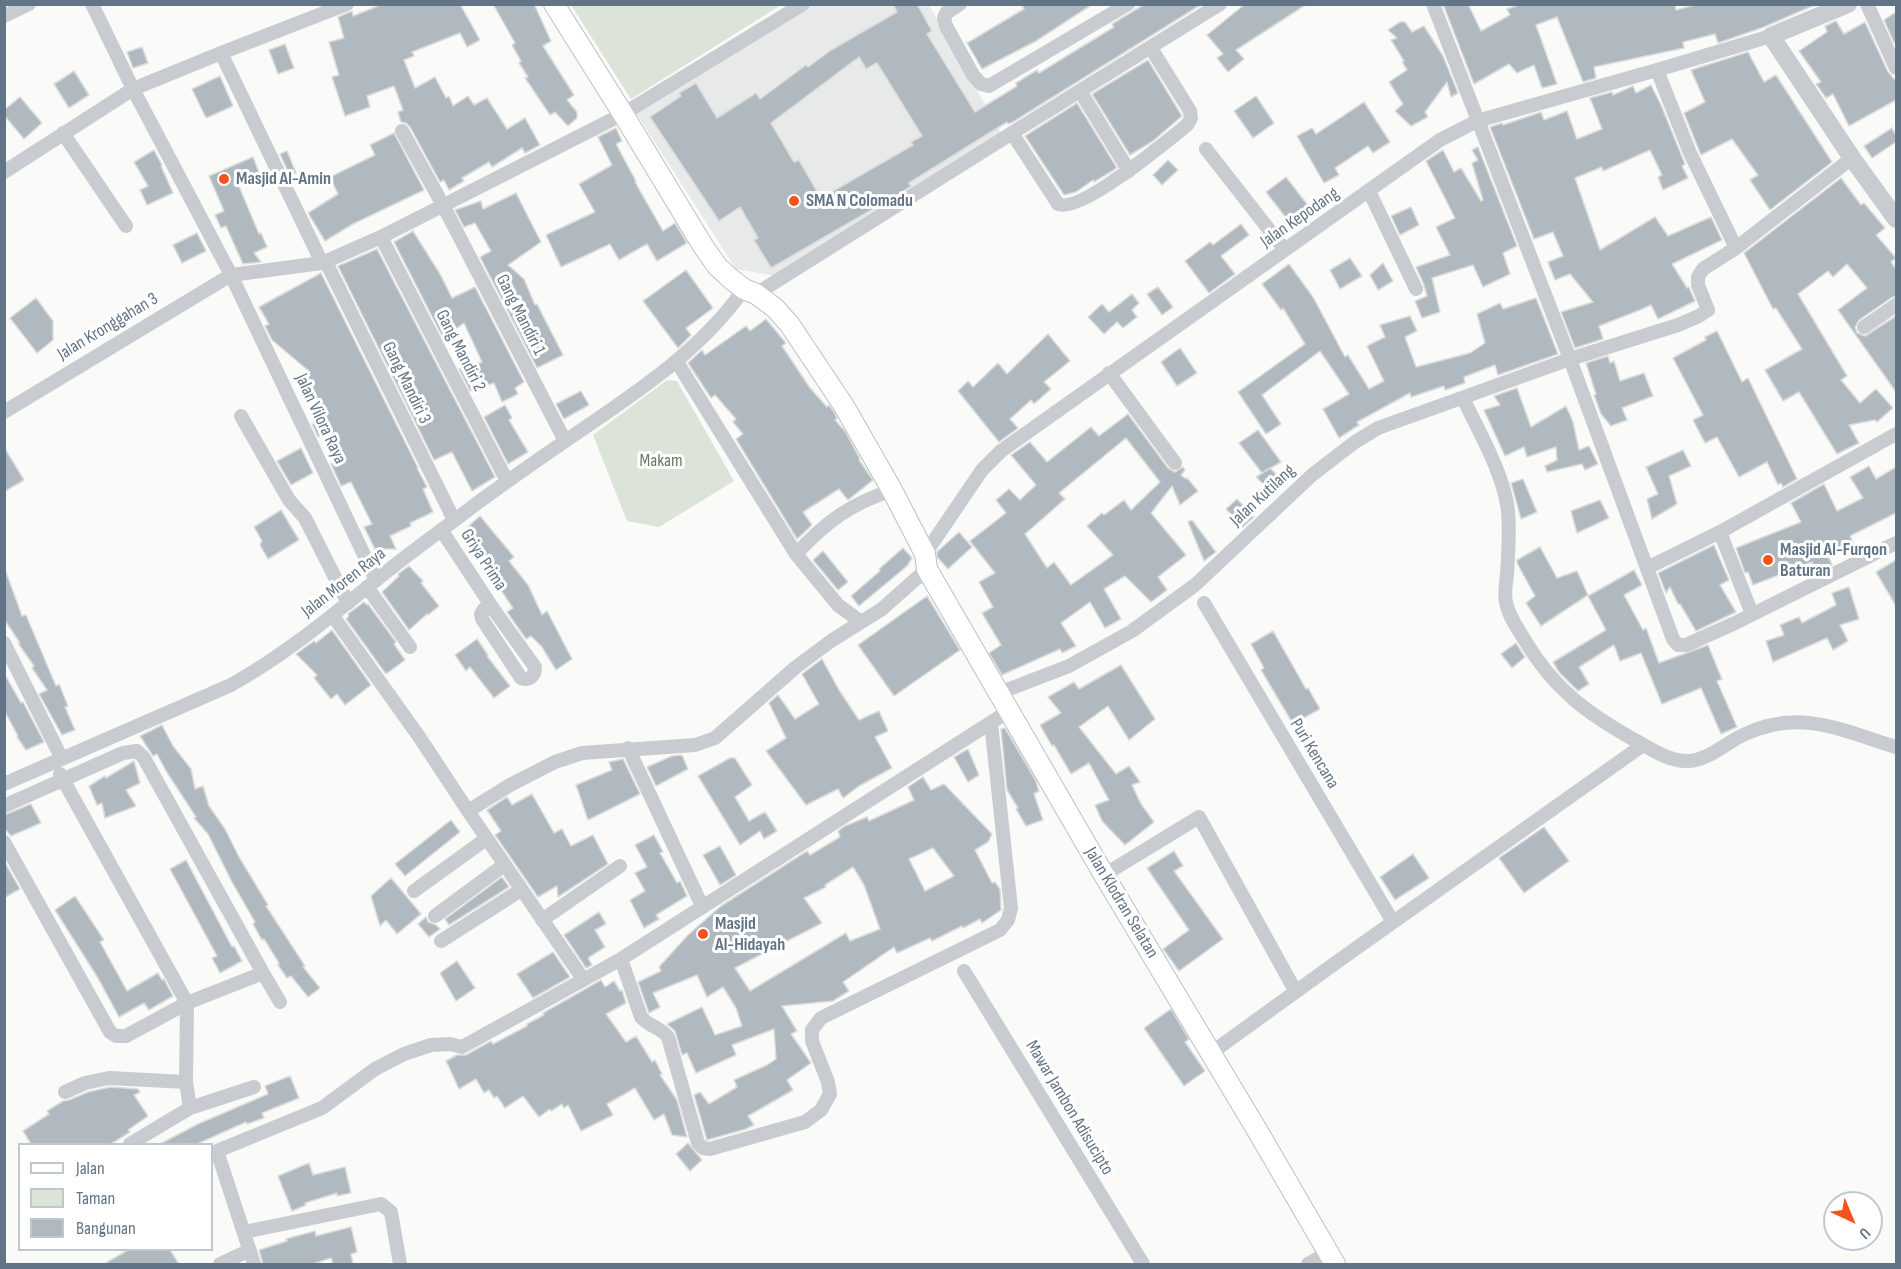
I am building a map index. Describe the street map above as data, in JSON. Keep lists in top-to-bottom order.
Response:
{
  "streets": {
    "main road": ["Jalan Klodran Selatan"],
    "street": [
      "Jalan Kepodang",
      "Gang Mandiri 1",
      "Jalan Kronggahan 3",
      "Gang Mandiri 2",
      "Gang Mandiri 3",
      "Jalan Vilora Raya",
      "Jalan Kutilang",
      "Griya Prima",
      "Jalan Moren Raya",
      "Puri Kencana",
      "Mawar Jambon Adisucipto"
    ]
  },
  "crossings": [
    ["Jalan Kepodang", "Jalan Klodran Selatan"],
    ["Gang Mandiri 1", "Jalan Moren Raya"],
    ["Jalan Kronggahan 3", "Jalan Vilora Raya"],
    ["Gang Mandiri 2", "Jalan Moren Raya"],
    ["Gang Mandiri 3", "Jalan Moren Raya"],
    ["Jalan Vilora Raya", "Jalan Moren Raya"],
    ["Jalan Kutilang", "Jalan Klodran Selatan"],
    ["Griya Prima", "Jalan Moren Raya"]
  ],
  "parks": ["Makam"],
  "places": [
    "Masjid Al-Amin",
    "SMA N Colomadu",
    "Masjid Al-Furqon Baturan",
    "Masjid Al-Hidayah"
  ],
  "legend": ["Jalan", "Taman", "Bangunan"],
  "north": "bottom right"
}
